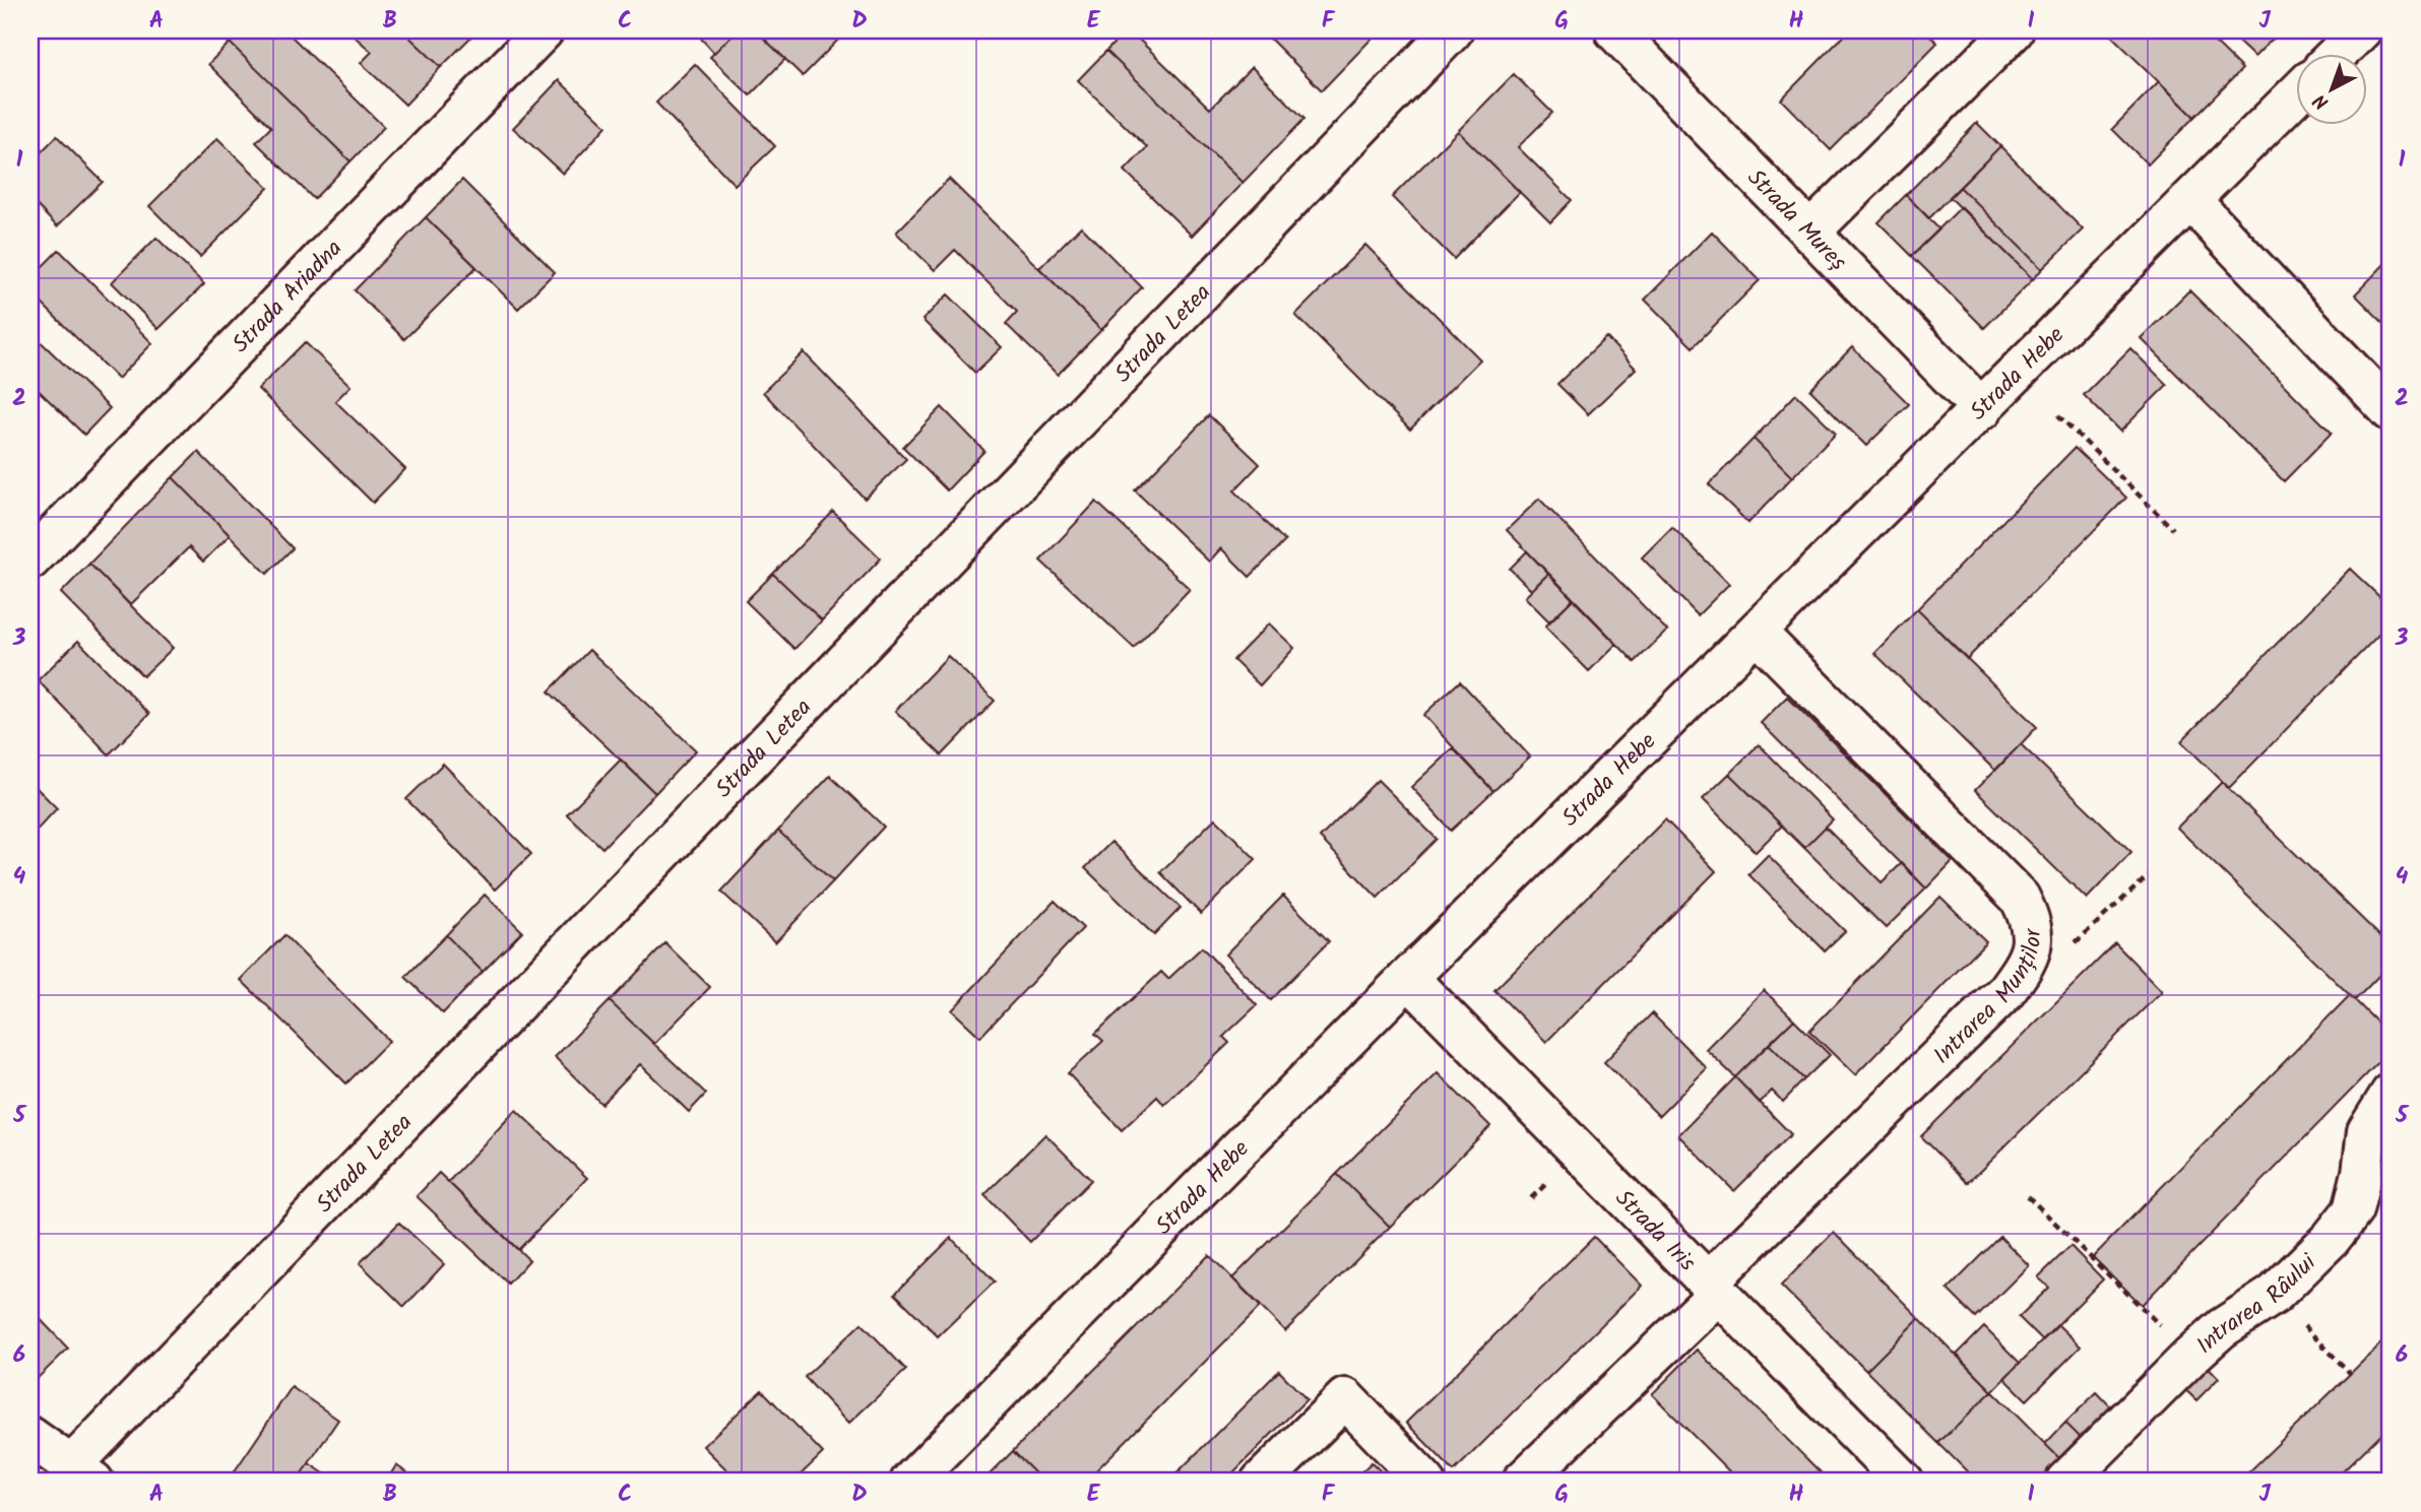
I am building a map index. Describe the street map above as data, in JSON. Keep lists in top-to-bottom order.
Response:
{
  "streets": {
    "street": [
      "Strada Mureș",
      "Strada Ariadna",
      "Strada Letea",
      "Strada Hebe",
      "Intrarea Munților",
      "Strada Iris",
      "Intrarea Râului"
    ]
  },
  "crossings": [
    ["Strada Mureș", "Strada Hebe"],
    ["Strada Hebe", "Intrarea Munților"],
    ["Strada Hebe", "Strada Iris"],
    ["Intrarea Munților", "Strada Iris"]
  ],
  "north": "bottom left",
  "grid": {
    "columns": [
      "A",
      "B",
      "C",
      "D",
      "E",
      "F",
      "G",
      "H",
      "I",
      "J"
    ],
    "rows": [
      "1",
      "2",
      "3",
      "4",
      "5",
      "6"
    ]
  }
}
